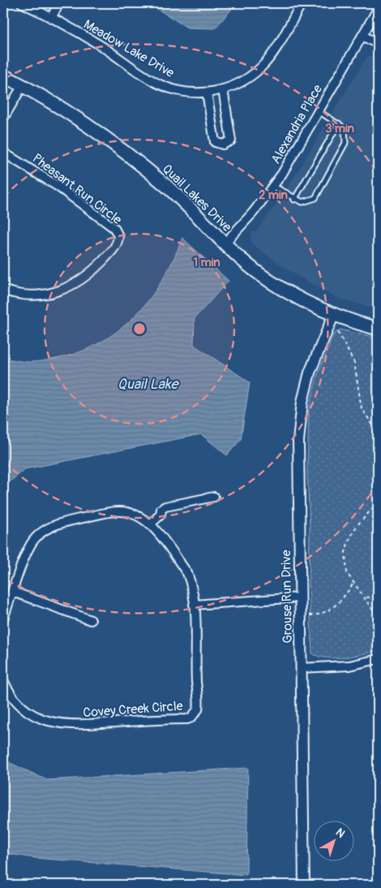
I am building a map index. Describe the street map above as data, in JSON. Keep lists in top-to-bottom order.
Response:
{
  "streets": {
    "main road": ["Quail Lakes Drive"],
    "street": [
      "Meadow Lake Drive",
      "Alexandria Place",
      "Pheasant Run Circle",
      "Grouse Run Drive",
      "Covey Creek Circle"
    ]
  },
  "crossings": [
    ["Alexandria Place", "Quail Lakes Drive"],
    ["Quail Lakes Drive", "Grouse Run Drive"]
  ],
  "water": ["Quail Lake"],
  "north": "top right",
  "rings": ["3 min", "2 min", "1 min"]
}
